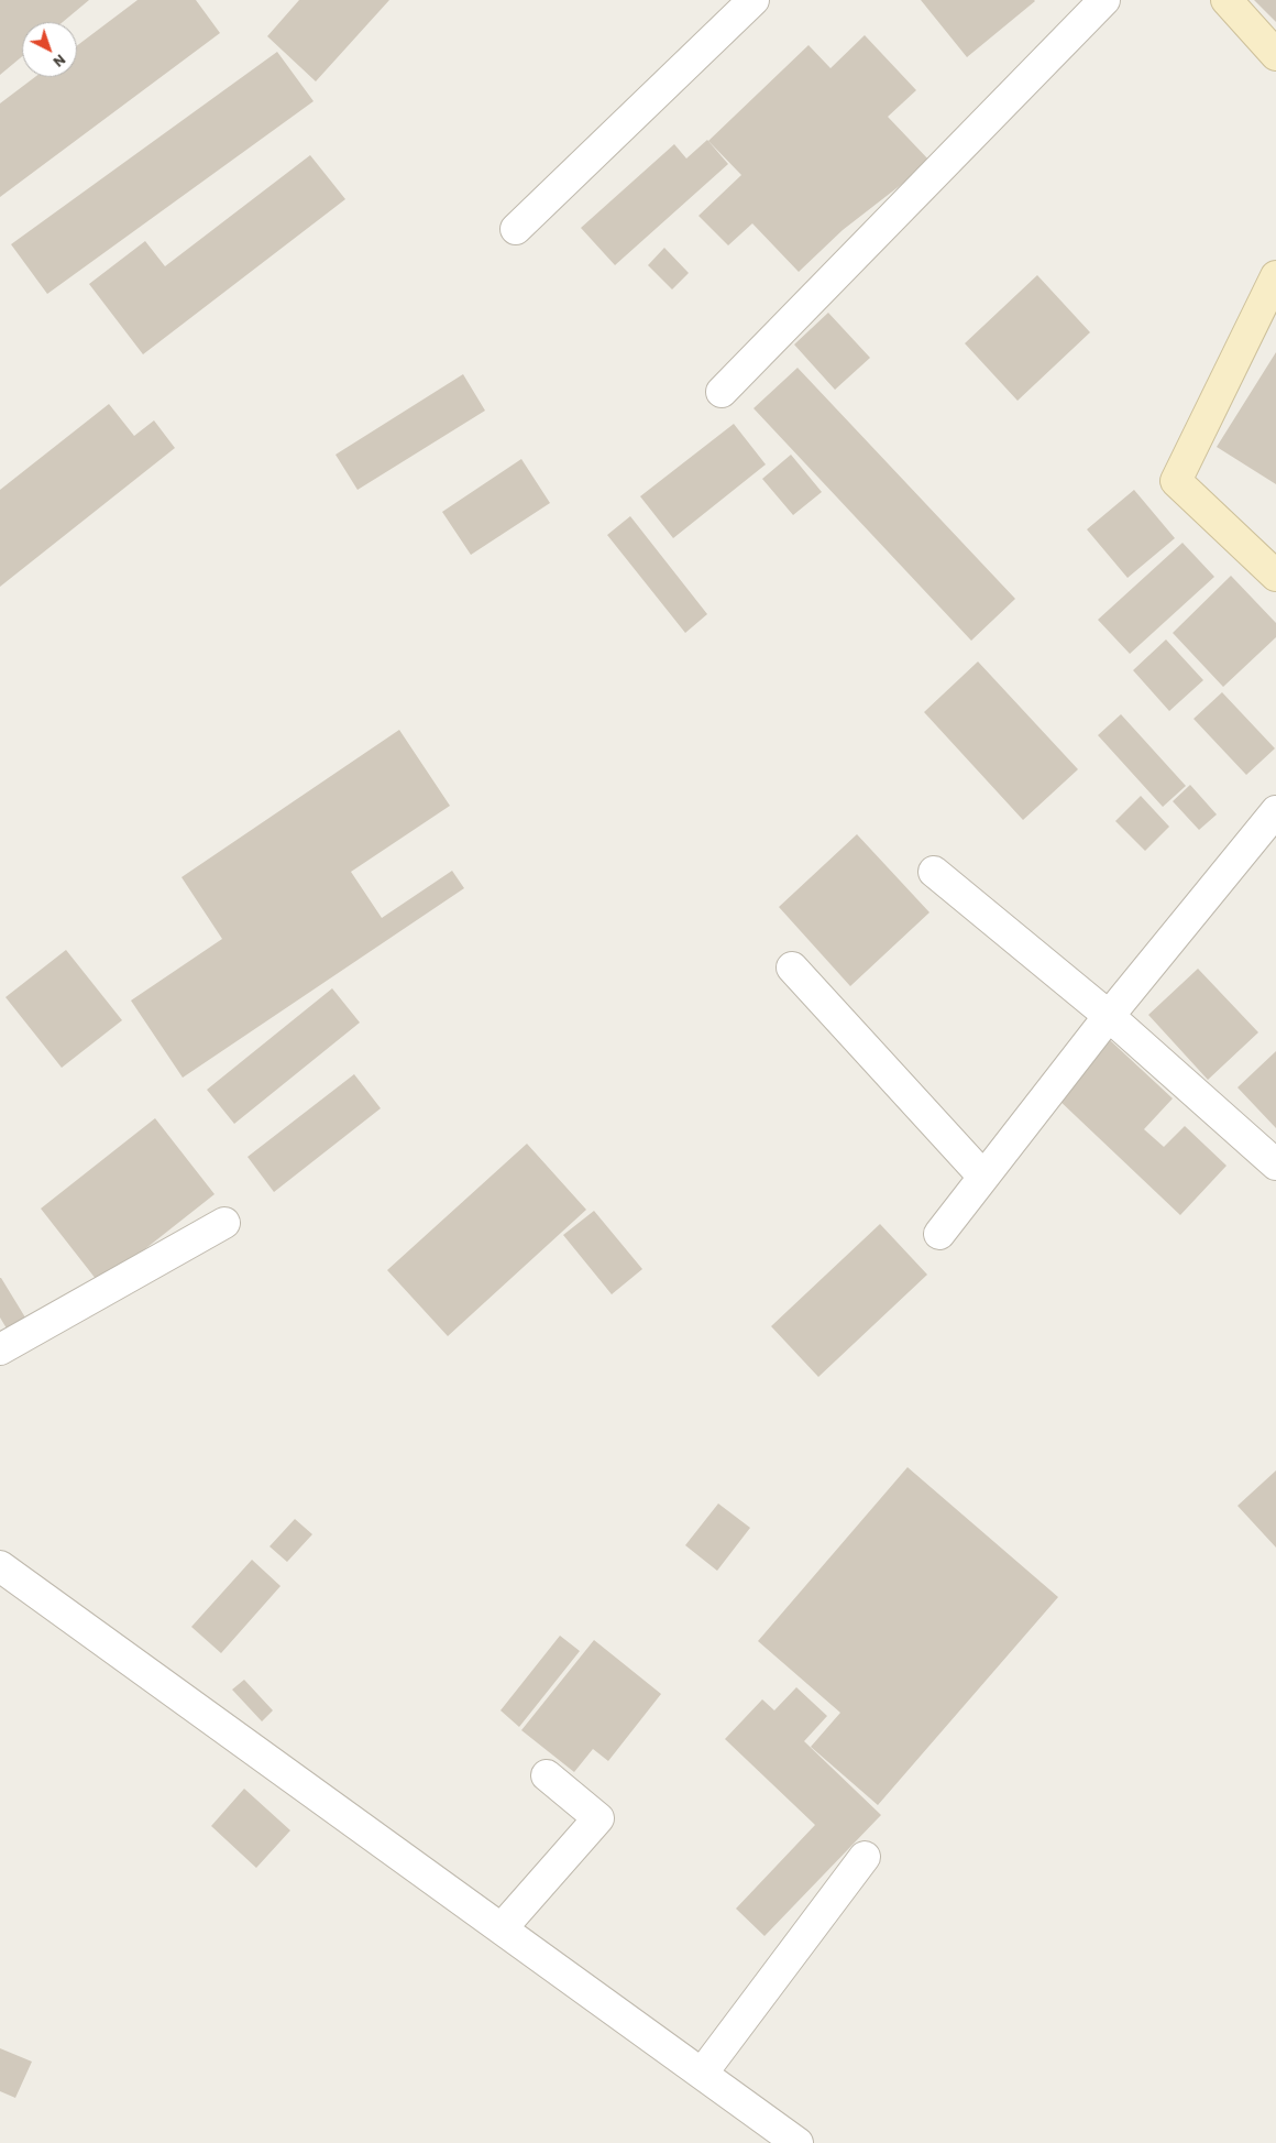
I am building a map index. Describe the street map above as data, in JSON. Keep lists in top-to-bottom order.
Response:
{
  "north": "bottom right"
}
